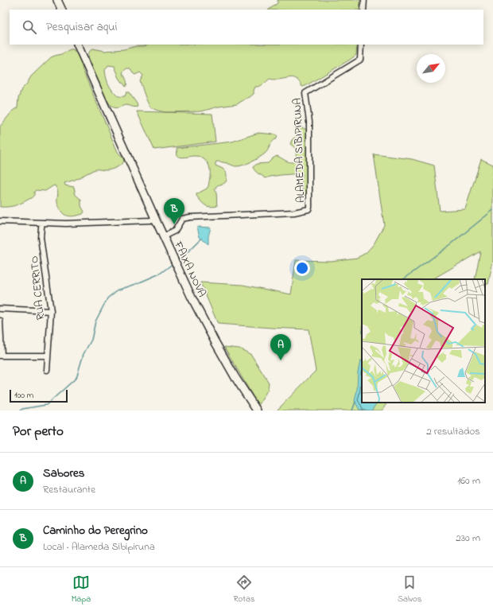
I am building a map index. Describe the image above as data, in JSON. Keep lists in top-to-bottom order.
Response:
{
  "streets": {
    "highway": ["FAIXA NOVA"],
    "street": ["ALAMEDA SIBIPIRUNA", "RUA CERRITO"]
  },
  "crossings": [
    ["ALAMEDA SIBIPIRUNA", "FAIXA NOVA"]
  ],
  "scale_bar": "100 m",
  "north": "top right",
  "page": {
    "search": "Pesquisar aqui",
    "pins": ["B", "A"],
    "scale": "100 m",
    "heading": ["Por perto", "2 resultados"],
    "list": [
      {
        "mark": "A",
        "name": "Sabores",
        "note": "Restaurante",
        "value": "160 m"
      },
      {
        "mark": "B",
        "name": "Caminho do Peregrino",
        "note": "Local · Alameda Sibipiruna",
        "value": "230 m"
      }
    ],
    "nav": ["Mapa", "Rotas", "Salvos"]
  }
}
